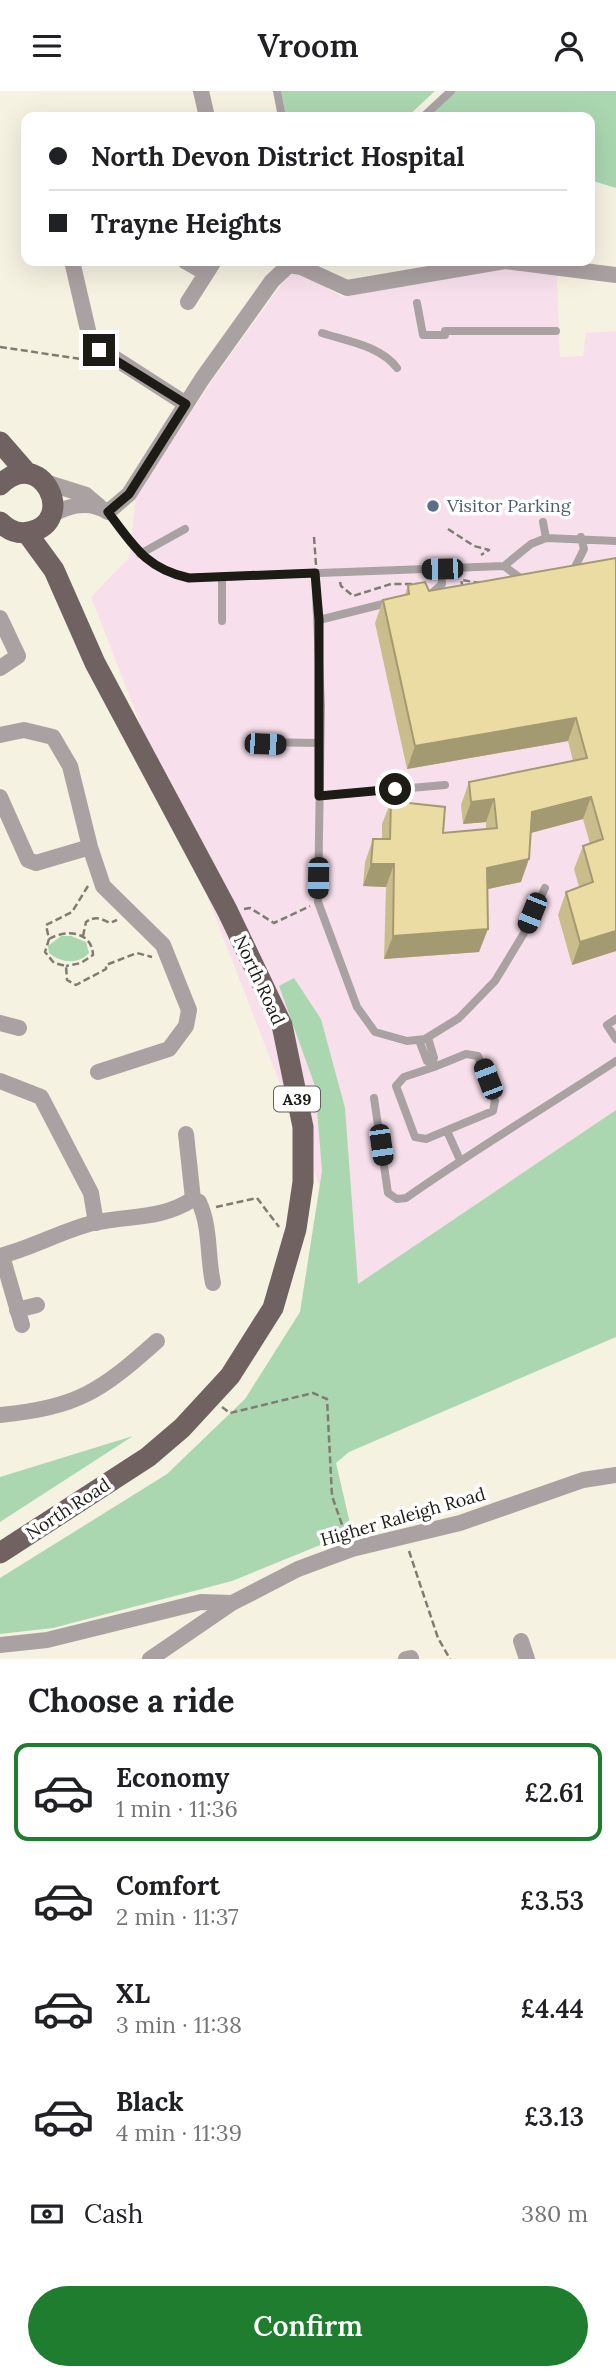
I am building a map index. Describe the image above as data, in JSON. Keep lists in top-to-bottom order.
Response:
{
  "streets": {
    "main road": ["North Road", "A39"],
    "street": ["Higher Raleigh Road"]
  },
  "places": ["Visitor Parking"],
  "page": {
    "header": "Vroom",
    "banner": ["North Devon District Hospital", "Trayne Heights"],
    "heading": "Choose a ride",
    "list": [
      {
        "name": "Economy",
        "note": "1 min · 11:36",
        "value": "£2.61"
      },
      {
        "name": "Comfort",
        "note": "2 min · 11:37",
        "value": "£3.53"
      },
      {
        "name": "XL",
        "note": "3 min · 11:38",
        "value": "£4.44"
      },
      {
        "name": "Black",
        "note": "4 min · 11:39",
        "value": "£3.13"
      }
    ],
    "pay": ["Cash", "380 m"],
    "buttons": "Confirm"
  }
}
